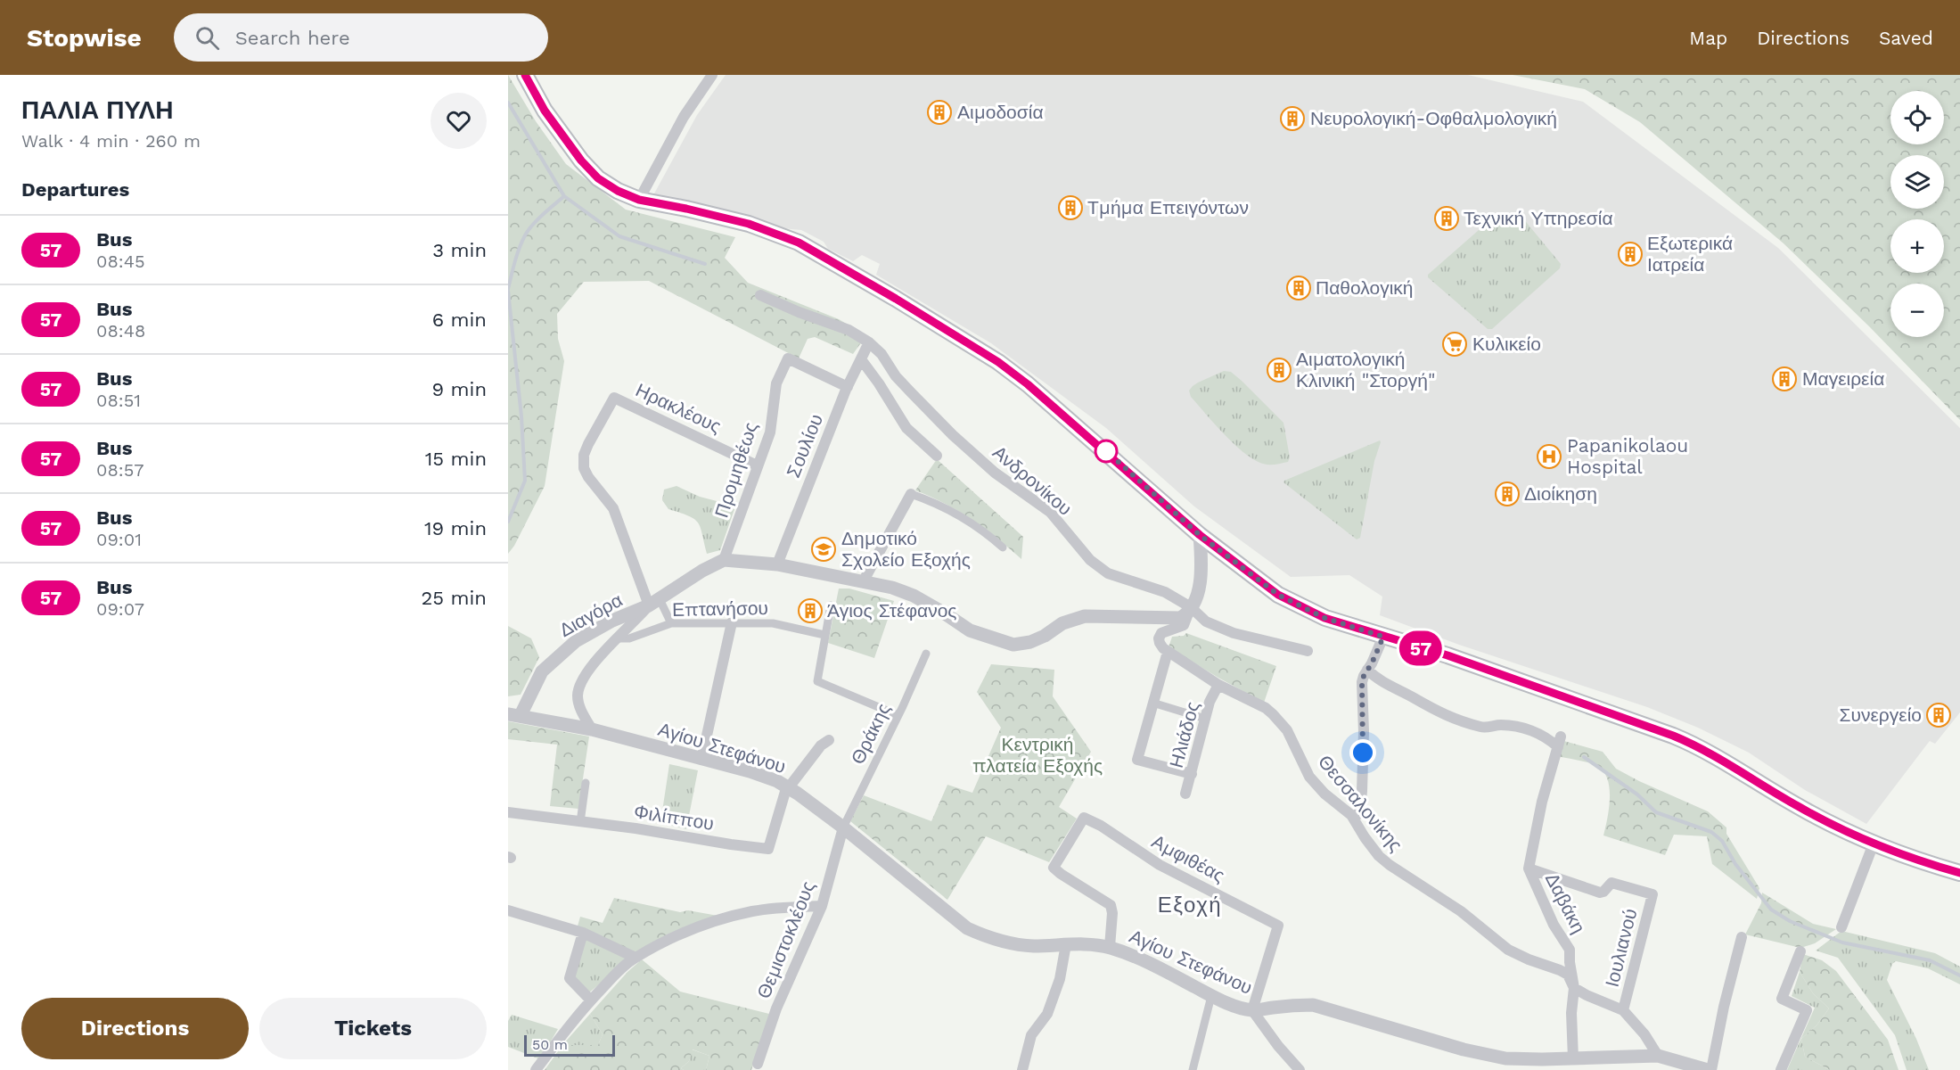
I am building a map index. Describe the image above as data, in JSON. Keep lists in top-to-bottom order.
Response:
{
  "streets": {
    "street": [
      "Ηρακλέους",
      "Σουλίου",
      "Προμηθέως",
      "Ανδρονίκου",
      "Επτανήσου",
      "Διαγόρα",
      "Θράκης",
      "Ηλιάδος",
      "Αγίου Στεφάνου",
      "Θεσσαλονίκης",
      "Φιλίππου",
      "Αμφιθέας",
      "Δαβάκη",
      "Θεμιστοκλέους",
      "Ιουλιανού"
    ]
  },
  "crossings": [
    ["Ηρακλέους", "Προμηθέως"],
    ["Ηρακλέους", "Διαγόρα"],
    ["Σουλίου", "Προμηθέως"],
    ["Σουλίου", "Ανδρονίκου"],
    ["Διαγόρα", "Αγίου Στεφάνου"],
    ["Θράκης", "Αγίου Στεφάνου"],
    ["Θράκης", "Θεμιστοκλέους"],
    ["Ηλιάδος", "Θεσσαλονίκης"],
    ["Αγίου Στεφάνου", "Θεσσαλονίκης"],
    ["Αγίου Στεφάνου", "Φιλίππου"],
    ["Αγίου Στεφάνου", "Αμφιθέας"],
    ["Αγίου Στεφάνου", "Δαβάκη"],
    ["Αγίου Στεφάνου", "Θεμιστοκλέους"],
    ["Θεσσαλονίκης", "Δαβάκη"],
    ["Θεσσαλονίκης", "Ιουλιανού"],
    ["Δαβάκη", "Ιουλιανού"]
  ],
  "districts": ["Εξοχή"],
  "parks": ["Κεντρική πλατεία Εξοχής"],
  "places": {
    "building": [
      "Αιμοδοσία",
      "Νευρολογική-Οφθαλμολογική",
      "Τμήμα Επειγόντων",
      "Τεχνική Υπηρεσία",
      "Εξωτερικά Ιατρεία",
      "Παθολογική",
      "Αιματολογική Κλινική \"Στοργή\"",
      "Μαγειρεία",
      "Διοίκηση",
      "Άγιος Στέφανος",
      "Συνεργείο"
    ],
    "supermarket": ["Κυλικείο"],
    "hospital": ["Papanikolaou Hospital"],
    "school or university": ["Δημοτικό Σχολείο Εξοχής"]
  },
  "lines": ["bus line 57"],
  "scale_bar": "50 m",
  "page": {
    "header": "Stopwise",
    "search": "Search here",
    "nav": ["Map", "Directions", "Saved"],
    "heading": [
      ["ΠΑΛΙΑ ΠΥΛΗ", "Walk · 4 min · 260 m"],
      "Departures"
    ],
    "on_map": "57",
    "map_buttons": ["+", "−"],
    "list": [
      {
        "mark": "57",
        "name": "Bus",
        "note": "08:45",
        "value": "3 min"
      },
      {
        "mark": "57",
        "name": "Bus",
        "note": "08:48",
        "value": "6 min"
      },
      {
        "mark": "57",
        "name": "Bus",
        "note": "08:51",
        "value": "9 min"
      },
      {
        "mark": "57",
        "name": "Bus",
        "note": "08:57",
        "value": "15 min"
      },
      {
        "mark": "57",
        "name": "Bus",
        "note": "09:01",
        "value": "19 min"
      },
      {
        "mark": "57",
        "name": "Bus",
        "note": "09:07",
        "value": "25 min"
      }
    ],
    "buttons": ["Directions", "Tickets"],
    "scale": "50 m"
  }
}
